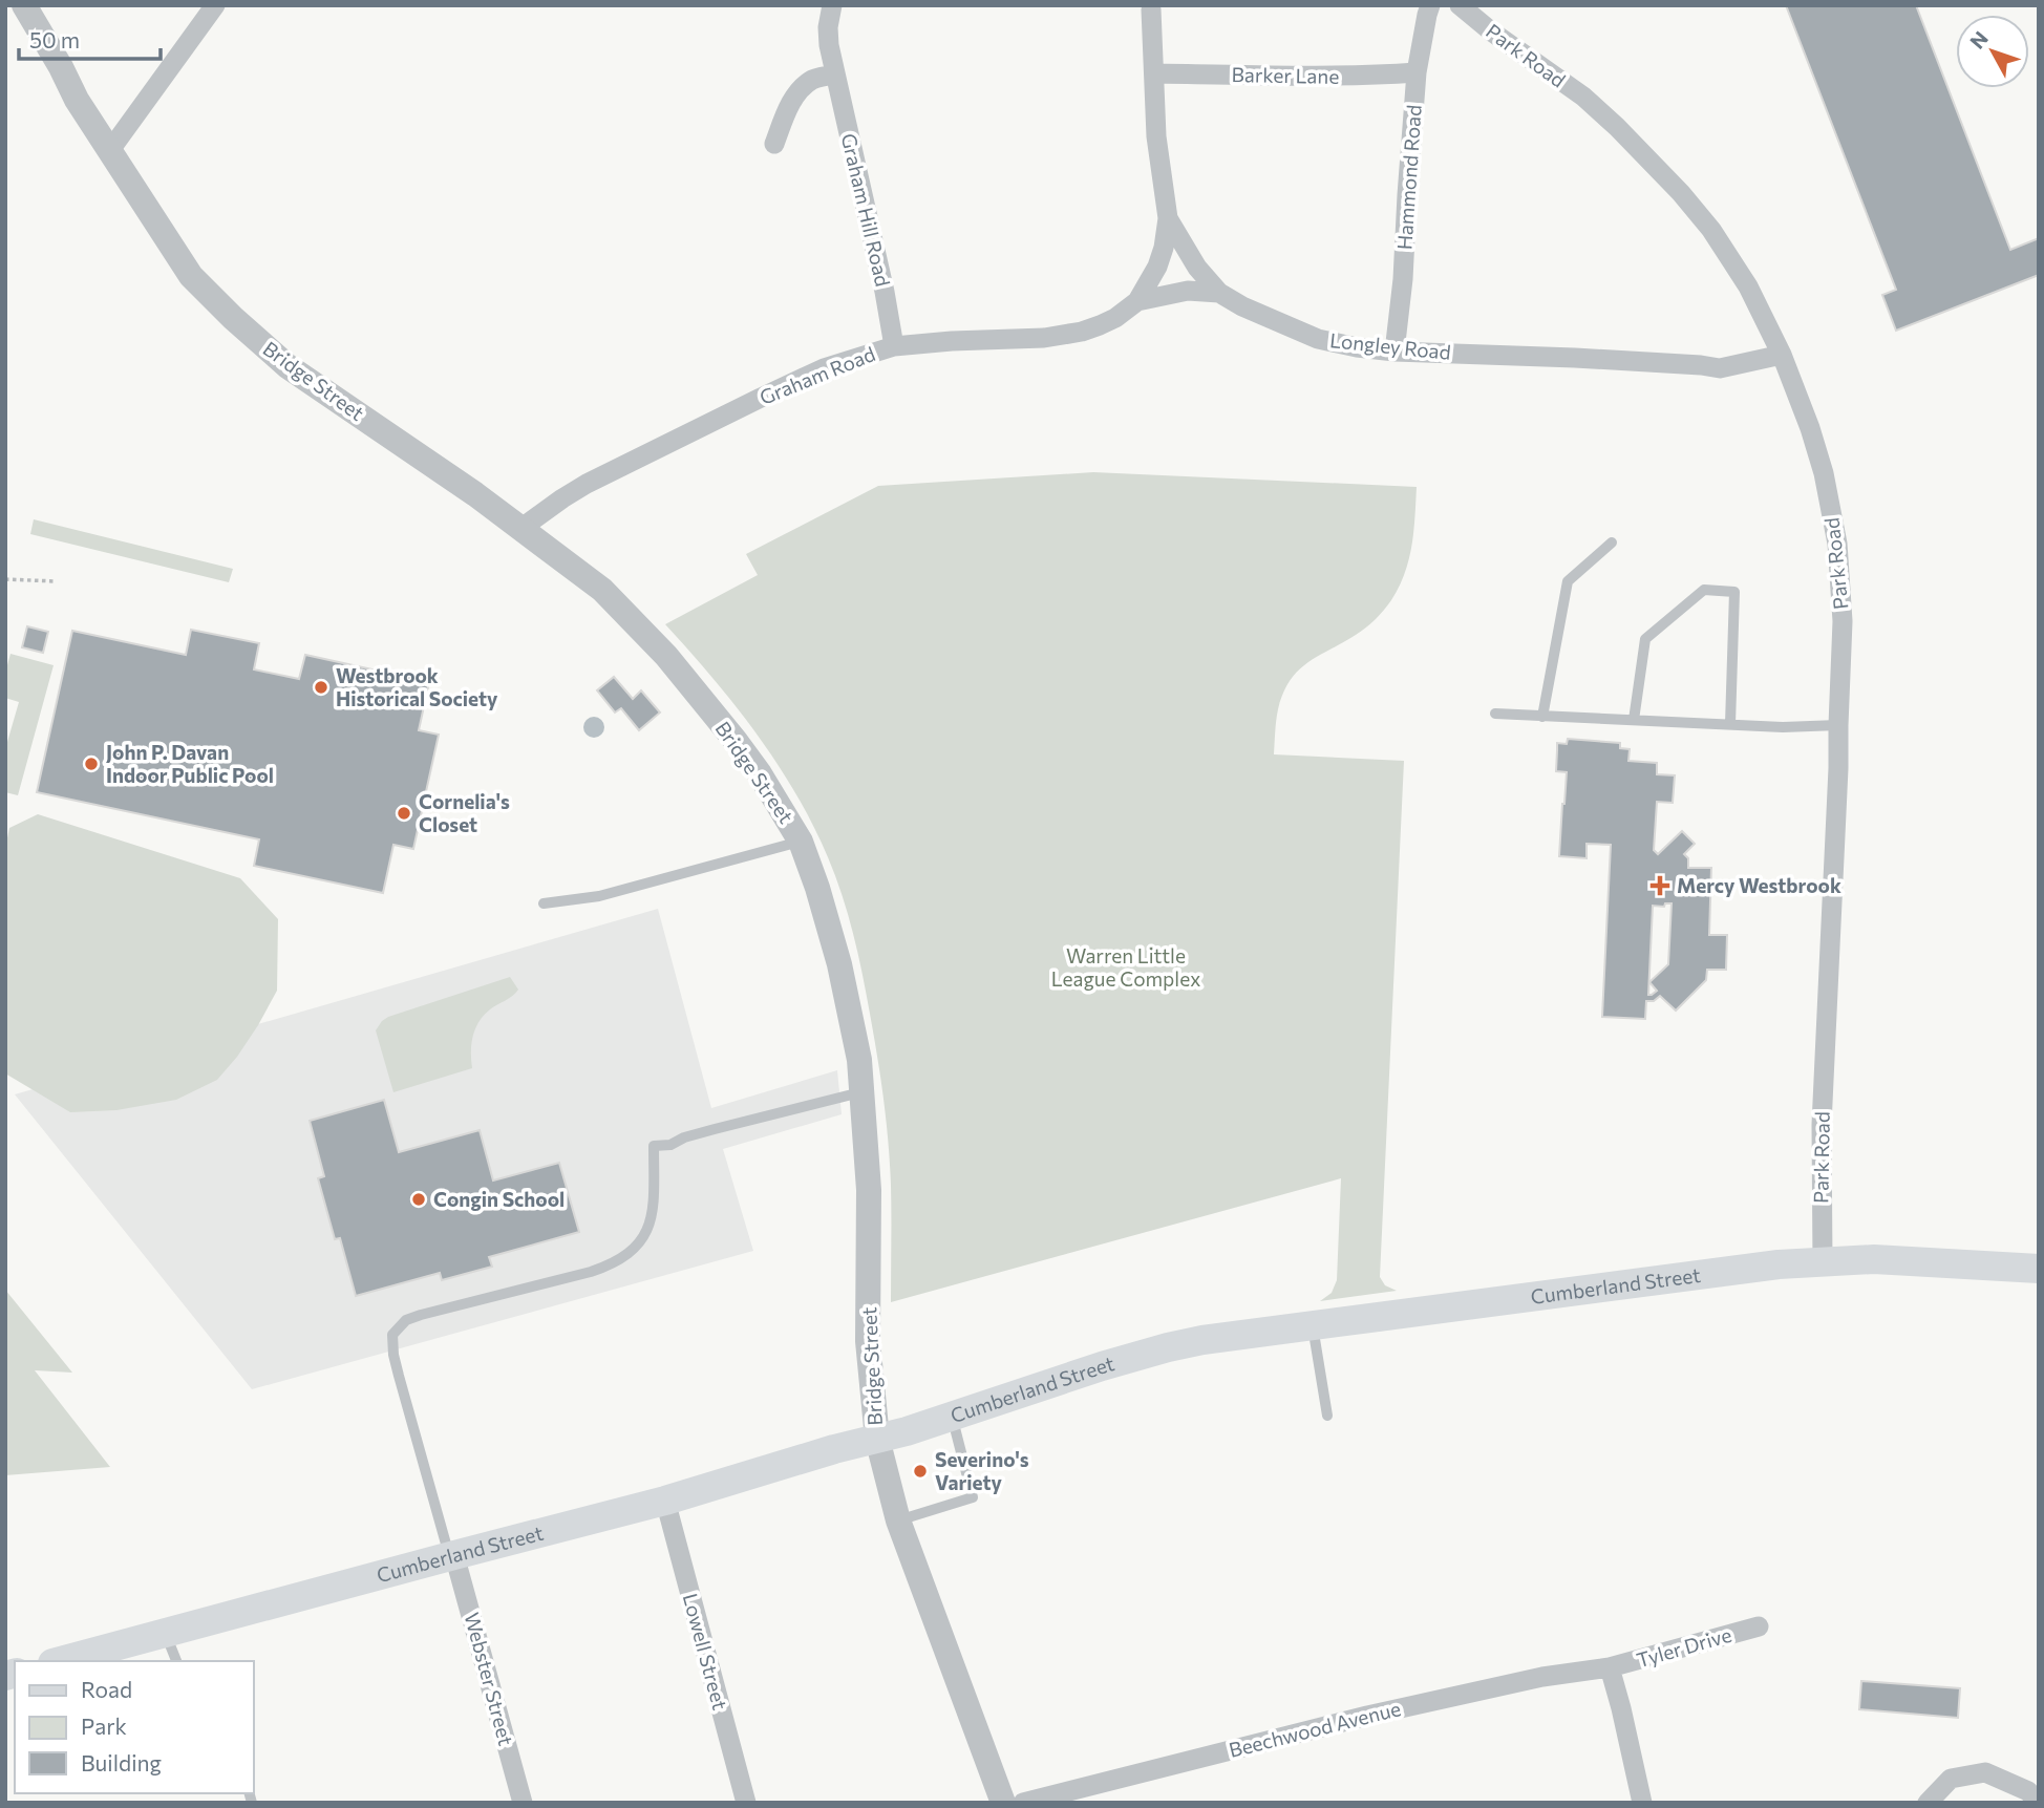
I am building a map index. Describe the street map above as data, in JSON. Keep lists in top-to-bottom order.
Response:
{
  "streets": {
    "main road": ["Cumberland Street"],
    "street": [
      "Park Road",
      "Barker Lane",
      "Hammond Road",
      "Graham Hill Road",
      "Longley Road",
      "Graham Road",
      "Bridge Street",
      "Tyler Drive",
      "Lowell Street",
      "Webster Street",
      "Beechwood Avenue"
    ]
  },
  "crossings": [
    ["Park Road", "Longley Road"],
    ["Park Road", "Cumberland Street"],
    ["Barker Lane", "Hammond Road"],
    ["Barker Lane", "Longley Road"],
    ["Hammond Road", "Longley Road"],
    ["Graham Hill Road", "Graham Road"],
    ["Longley Road", "Graham Road"],
    ["Graham Road", "Bridge Street"],
    ["Bridge Street", "Cumberland Street"],
    ["Cumberland Street", "Lowell Street"],
    ["Cumberland Street", "Webster Street"],
    ["Tyler Drive", "Beechwood Avenue"]
  ],
  "parks": ["Warren Little League Complex"],
  "places": {
    "other": [
      "Westbrook Historical Society",
      "John P. Davan Indoor Public Pool",
      "Cornelia's Closet",
      "Congin School",
      "Severino's Variety"
    ],
    "health": ["Mercy Westbrook"]
  },
  "legend": ["Road", "Park", "Building"],
  "scale_bar": "50 m",
  "north": "top left"
}
